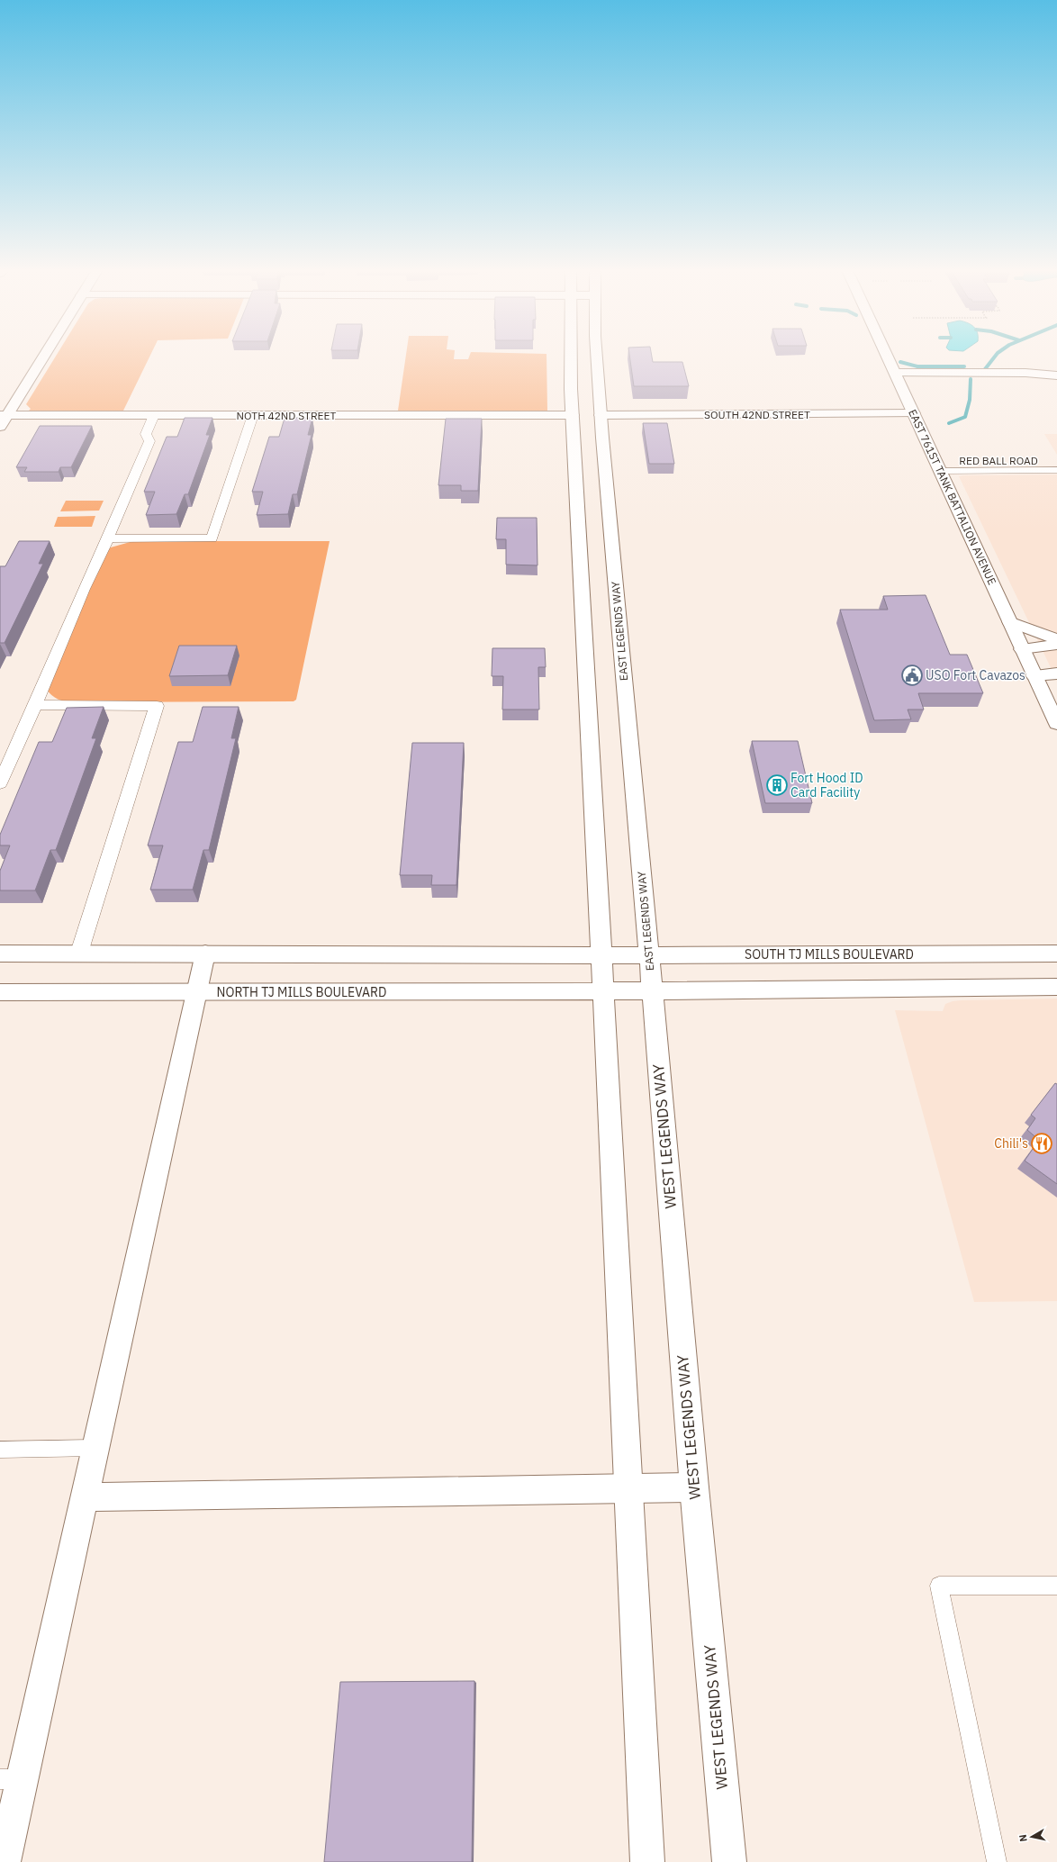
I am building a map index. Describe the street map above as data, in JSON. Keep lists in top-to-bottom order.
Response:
{
  "streets": {
    "street": [
      "SOUTH 42ND STREET",
      "NOTH 42ND STREET",
      "EAST 761ST TANK BATTALION AVENUE",
      "EAST LEGENDS WAY",
      "SOUTH TJ MILLS BOULEVARD",
      "NORTH TJ MILLS BOULEVARD",
      "WEST LEGENDS WAY"
    ],
    "lane": ["RED BALL ROAD"]
  },
  "crossings": [
    ["SOUTH 42ND STREET", "NOTH 42ND STREET"],
    ["SOUTH 42ND STREET", "EAST 761ST TANK BATTALION AVENUE"],
    ["SOUTH 42ND STREET", "EAST LEGENDS WAY"],
    ["NOTH 42ND STREET", "EAST LEGENDS WAY"],
    ["RED BALL ROAD", "EAST 761ST TANK BATTALION AVENUE"],
    ["EAST LEGENDS WAY", "SOUTH TJ MILLS BOULEVARD"],
    ["EAST LEGENDS WAY", "NORTH TJ MILLS BOULEVARD"],
    ["EAST LEGENDS WAY", "WEST LEGENDS WAY"]
  ],
  "places": {
    "public building": ["USO Fort Cavazos"],
    "building": ["Fort Hood ID Card Facility"],
    "restaurant": ["Chili's"]
  },
  "north": "left"
}
